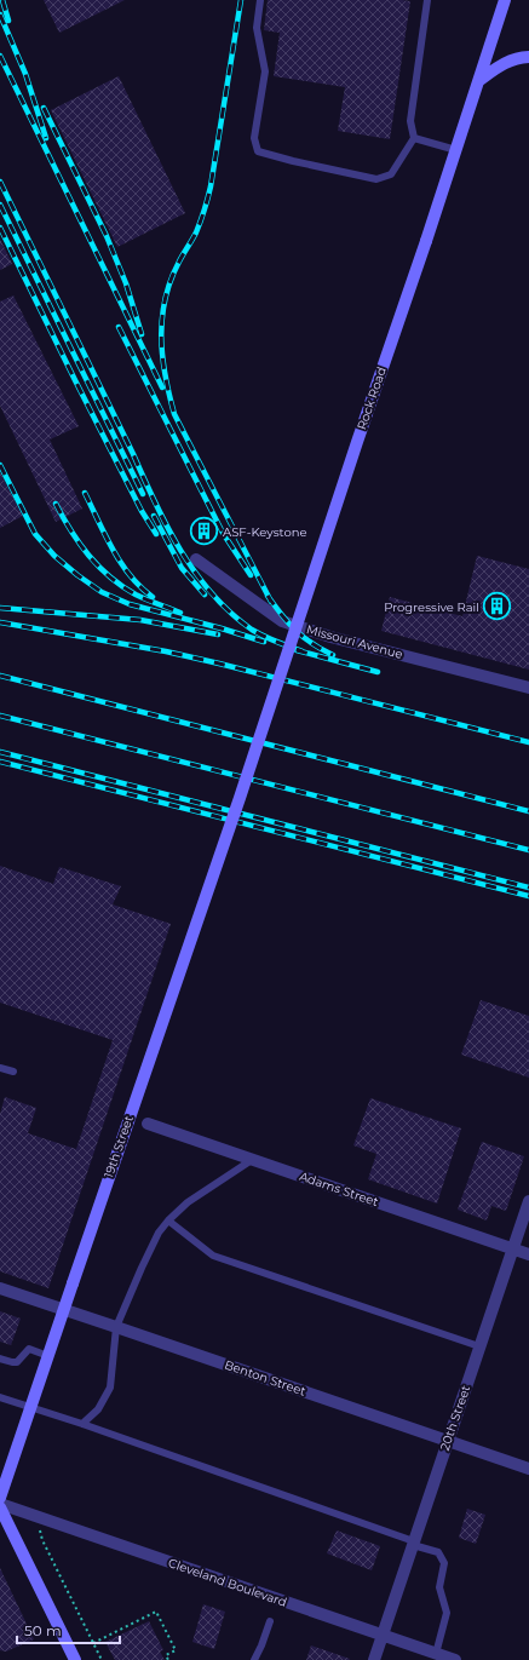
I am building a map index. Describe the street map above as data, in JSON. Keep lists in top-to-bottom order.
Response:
{
  "streets": {
    "main road": ["Rock Road", "19th Street"],
    "street": [
      "Missouri Avenue",
      "Adams Street",
      "Benton Street",
      "20th Street",
      "Cleveland Boulevard"
    ]
  },
  "crossings": [
    ["Rock Road", "19th Street"],
    ["19th Street", "Benton Street"],
    ["Adams Street", "20th Street"],
    ["Benton Street", "20th Street"],
    ["20th Street", "Cleveland Boulevard"]
  ],
  "places": {
    "building": ["ASF-Keystone", "Progressive Rail"]
  },
  "scale_bar": "50 m"
}
